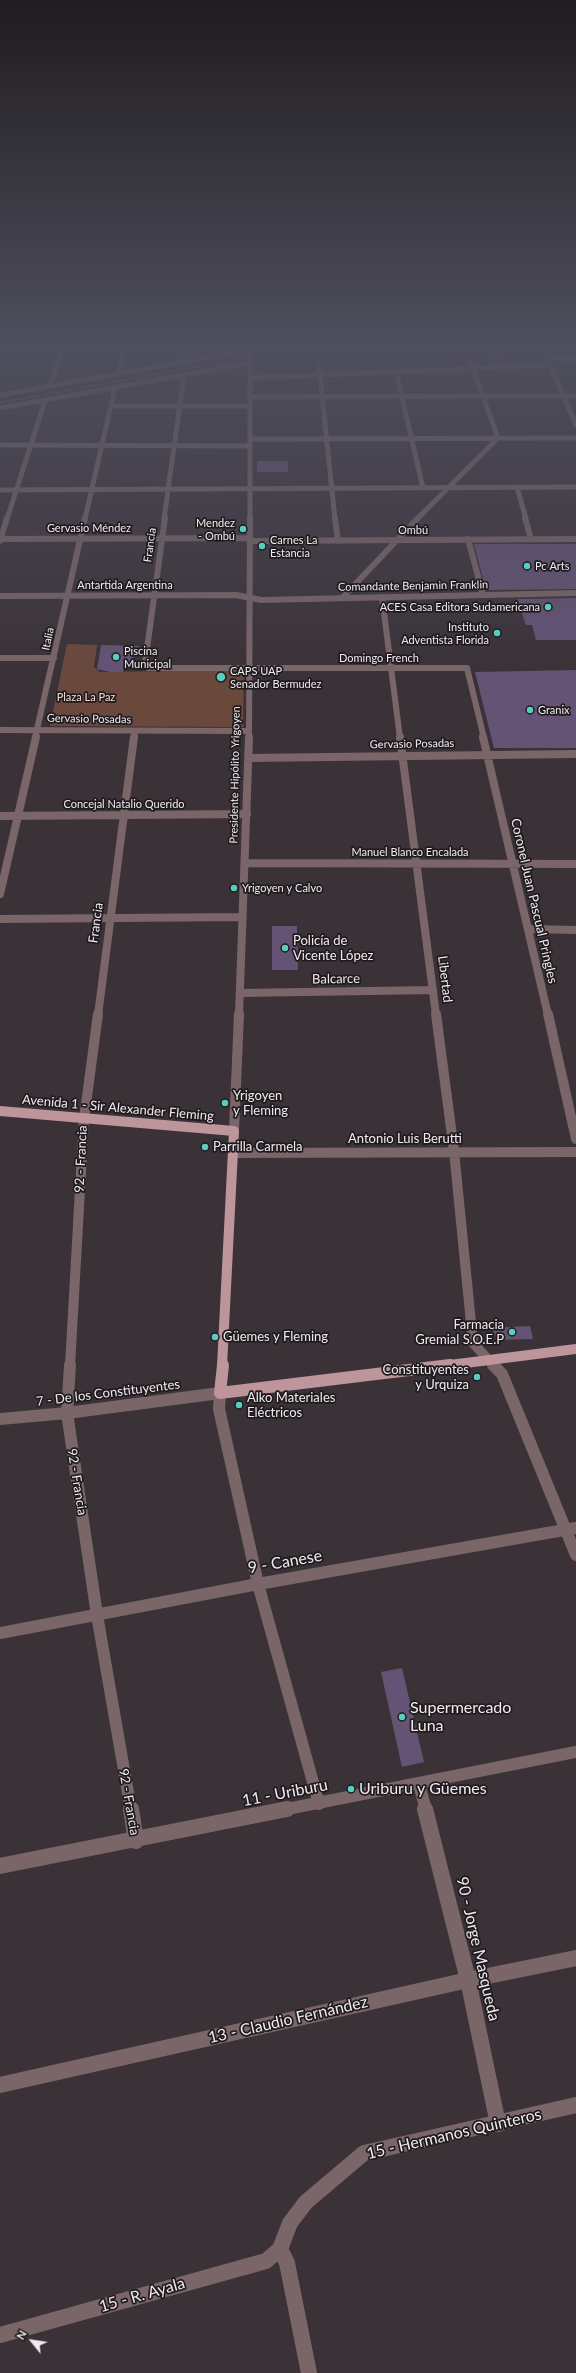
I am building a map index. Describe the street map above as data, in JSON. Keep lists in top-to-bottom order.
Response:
{
  "streets": {
    "main road": ["Avenida 1 - Sir Alexander Fleming"],
    "street": [
      "Gervasio Méndez",
      "Ombú",
      "Francia",
      "Antartida Argentina",
      "Comandante Benjamin Franklin",
      "Italia",
      "Domingo French",
      "Gervasio Posadas",
      "Presidente Hipólito Yrigoyen",
      "Concejal Natalio Querido",
      "Manuel Blanco Encalada",
      "Coronel Juan Pascual Pringles",
      "Balcarce",
      "Libertad",
      "Antonio Luis Berutti",
      "92 - Francia",
      "7 - De los Constituyentes",
      "9 - Canese",
      "11 - Uriburu",
      "90 - Jorge Masqueda",
      "13 - Claudio Fernández",
      "15 - Hermanos Quinteros",
      "15 - R. Ayala"
    ]
  },
  "crossings": [
    ["Gervasio Méndez", "Ombú"],
    ["Gervasio Méndez", "Francia"],
    ["Gervasio Méndez", "Italia"],
    ["Gervasio Méndez", "Presidente Hipólito Yrigoyen"],
    ["Ombú", "Presidente Hipólito Yrigoyen"],
    ["Francia", "Antartida Argentina"],
    ["Francia", "Domingo French"],
    ["Francia", "Gervasio Posadas"],
    ["Francia", "Concejal Natalio Querido"],
    ["Francia", "Avenida 1 - Sir Alexander Fleming"],
    ["Francia", "92 - Francia"],
    ["Antartida Argentina", "Comandante Benjamin Franklin"],
    ["Antartida Argentina", "Italia"],
    ["Antartida Argentina", "Presidente Hipólito Yrigoyen"],
    ["Comandante Benjamin Franklin", "Presidente Hipólito Yrigoyen"],
    ["Comandante Benjamin Franklin", "Libertad"],
    ["Italia", "Gervasio Posadas"],
    ["Italia", "Concejal Natalio Querido"],
    ["Domingo French", "Presidente Hipólito Yrigoyen"],
    ["Domingo French", "Coronel Juan Pascual Pringles"],
    ["Domingo French", "Libertad"],
    ["Gervasio Posadas", "Presidente Hipólito Yrigoyen"],
    ["Gervasio Posadas", "Coronel Juan Pascual Pringles"],
    ["Gervasio Posadas", "Libertad"],
    ["Presidente Hipólito Yrigoyen", "Concejal Natalio Querido"],
    ["Presidente Hipólito Yrigoyen", "Manuel Blanco Encalada"],
    ["Presidente Hipólito Yrigoyen", "Balcarce"],
    ["Presidente Hipólito Yrigoyen", "Avenida 1 - Sir Alexander Fleming"],
    ["Manuel Blanco Encalada", "Coronel Juan Pascual Pringles"],
    ["Manuel Blanco Encalada", "Libertad"],
    ["Balcarce", "Libertad"],
    ["Libertad", "Antonio Luis Berutti"],
    ["Libertad", "9 - Canese"],
    ["Avenida 1 - Sir Alexander Fleming", "92 - Francia"],
    ["92 - Francia", "7 - De los Constituyentes"],
    ["92 - Francia", "9 - Canese"],
    ["92 - Francia", "11 - Uriburu"],
    ["11 - Uriburu", "90 - Jorge Masqueda"],
    ["90 - Jorge Masqueda", "13 - Claudio Fernández"],
    ["90 - Jorge Masqueda", "15 - Hermanos Quinteros"],
    ["15 - Hermanos Quinteros", "15 - R. Ayala"]
  ],
  "parks": ["Plaza La Paz"],
  "places": [
    "Mendez - Ombú",
    "Carnes La Estancia",
    "Pc Arts",
    "ACES Casa Editora Sudamericana",
    "Instituto Adventista Florida",
    "Piscina Municipal",
    "CAPS UAP Senador Bermudez",
    "Granix",
    "Yrigoyen y Calvo",
    "Policía de Vicente López",
    "Yrigoyen y Fleming",
    "Parrilla Carmela",
    "Farmacia Gremial S.O.E.P",
    "Güemes y Fleming",
    "Constituyentes y Urquiza",
    "Alko Materiales Eléctricos",
    "Supermercado Luna",
    "Uriburu y Güemes"
  ],
  "north": "top left"
}
